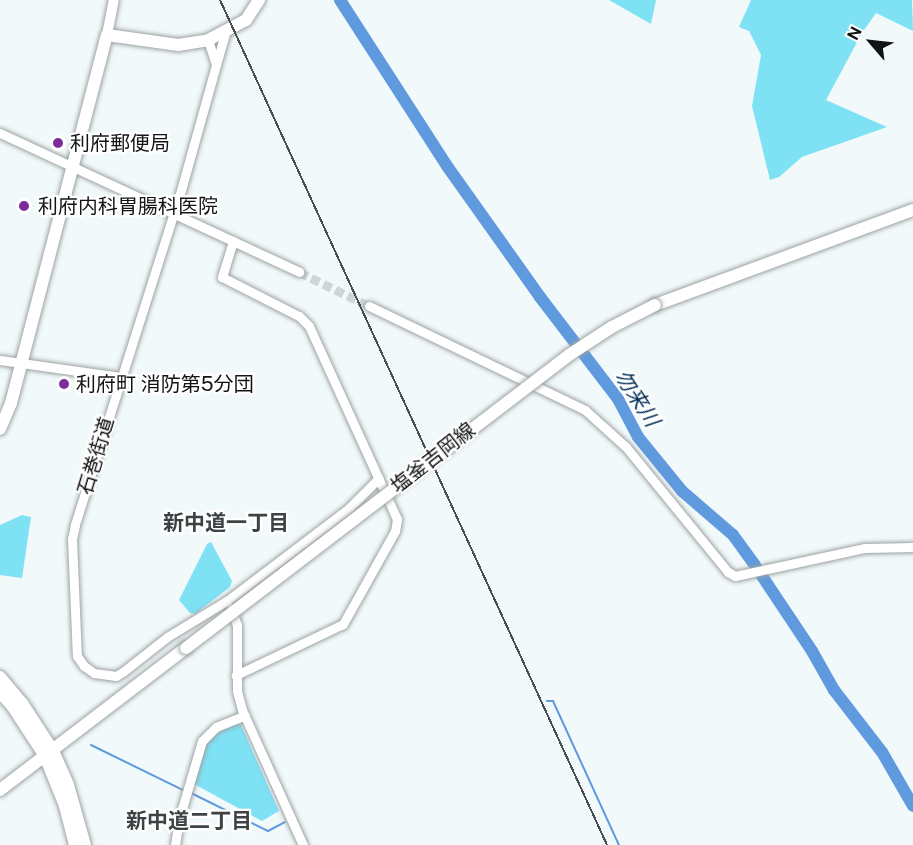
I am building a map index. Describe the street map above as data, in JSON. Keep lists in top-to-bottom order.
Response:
{
  "streets": {
    "main road": ["塩釜吉岡線"],
    "street": ["石巻街道"]
  },
  "districts": ["新中道一丁目", "新中道二丁目"],
  "water": ["勿来川"],
  "places": ["利府郵便局", "利府内科胃腸科医院", "利府町 消防第5分団"],
  "north": "top left"
}
